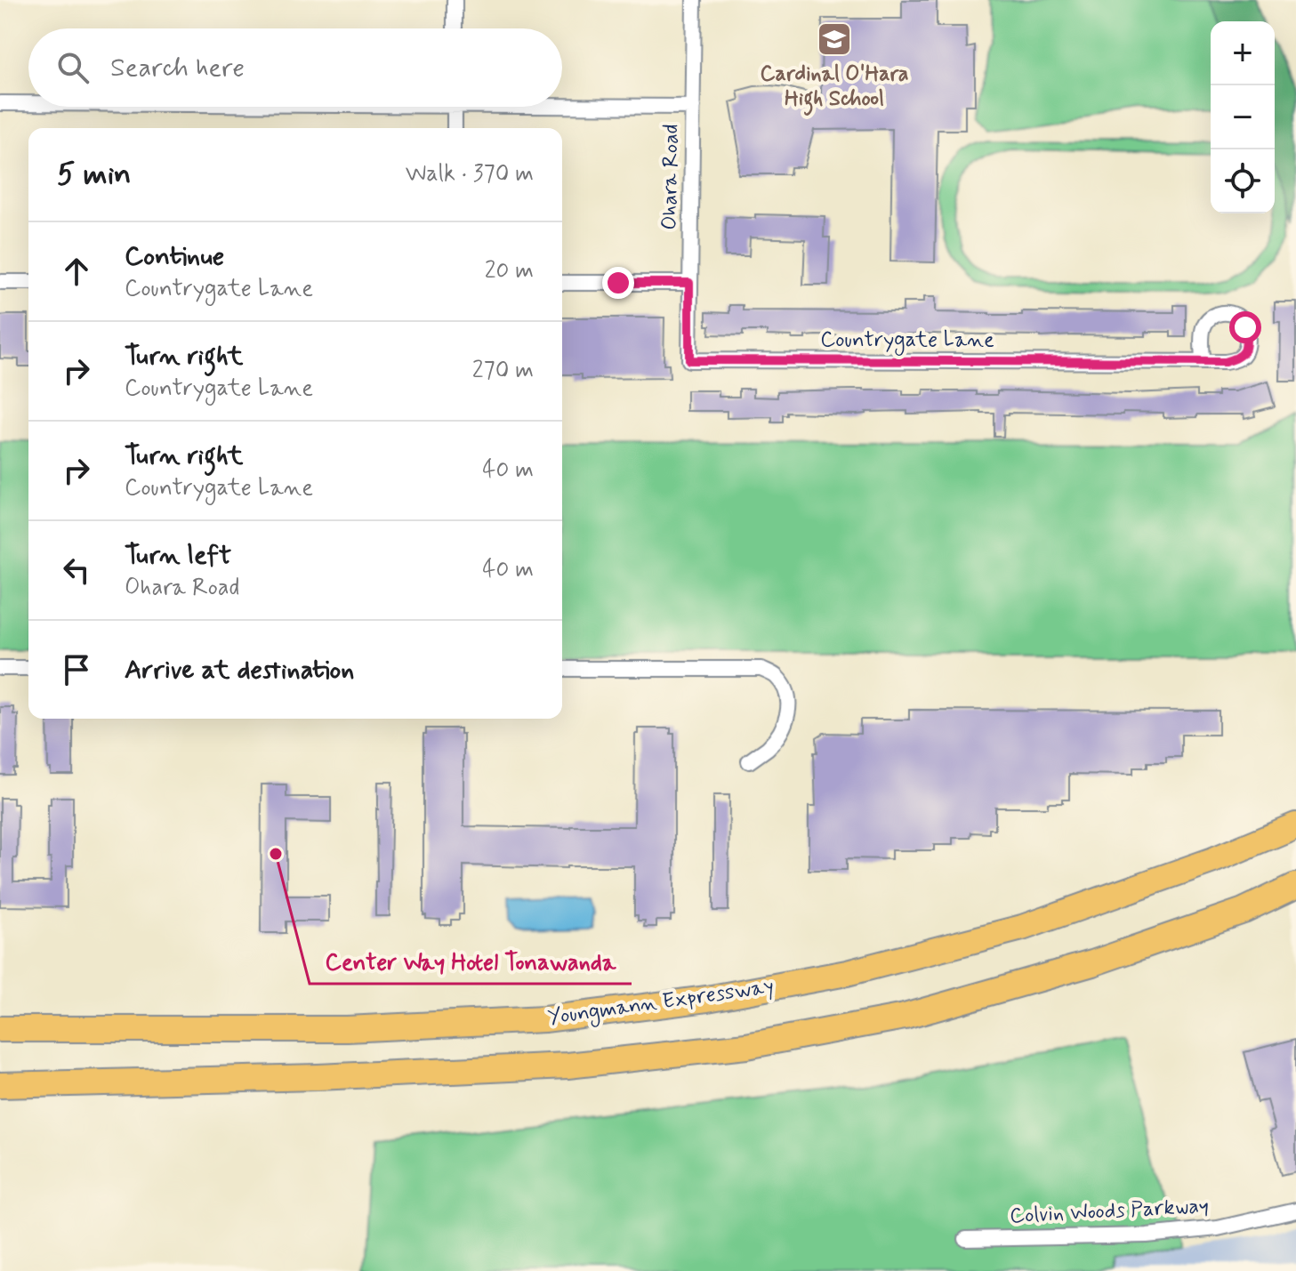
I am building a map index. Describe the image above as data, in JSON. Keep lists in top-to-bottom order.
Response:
{
  "streets": {
    "highway": ["Youngmann Expressway"],
    "street": ["Ohara Road", "Countrygate Lane", "Colvin Woods Parkway"]
  },
  "crossings": [
    ["Ohara Road", "Countrygate Lane"]
  ],
  "places": {
    "school or university": ["Cardinal O'Hara High School"],
    "other": ["Center Way Hotel Tonawanda"]
  },
  "page": {
    "map_buttons": ["+", "−"],
    "search": "Search here",
    "heading": ["5 min", "Walk · 370 m"],
    "list": [
      ["Continue", "Countrygate Lane", "20 m"],
      ["Turn right", "Countrygate Lane", "270 m"],
      ["Turn right", "Countrygate Lane", "40 m"],
      ["Turn left", "Ohara Road", "40 m"],
      "Arrive at destination"
    ]
  }
}
